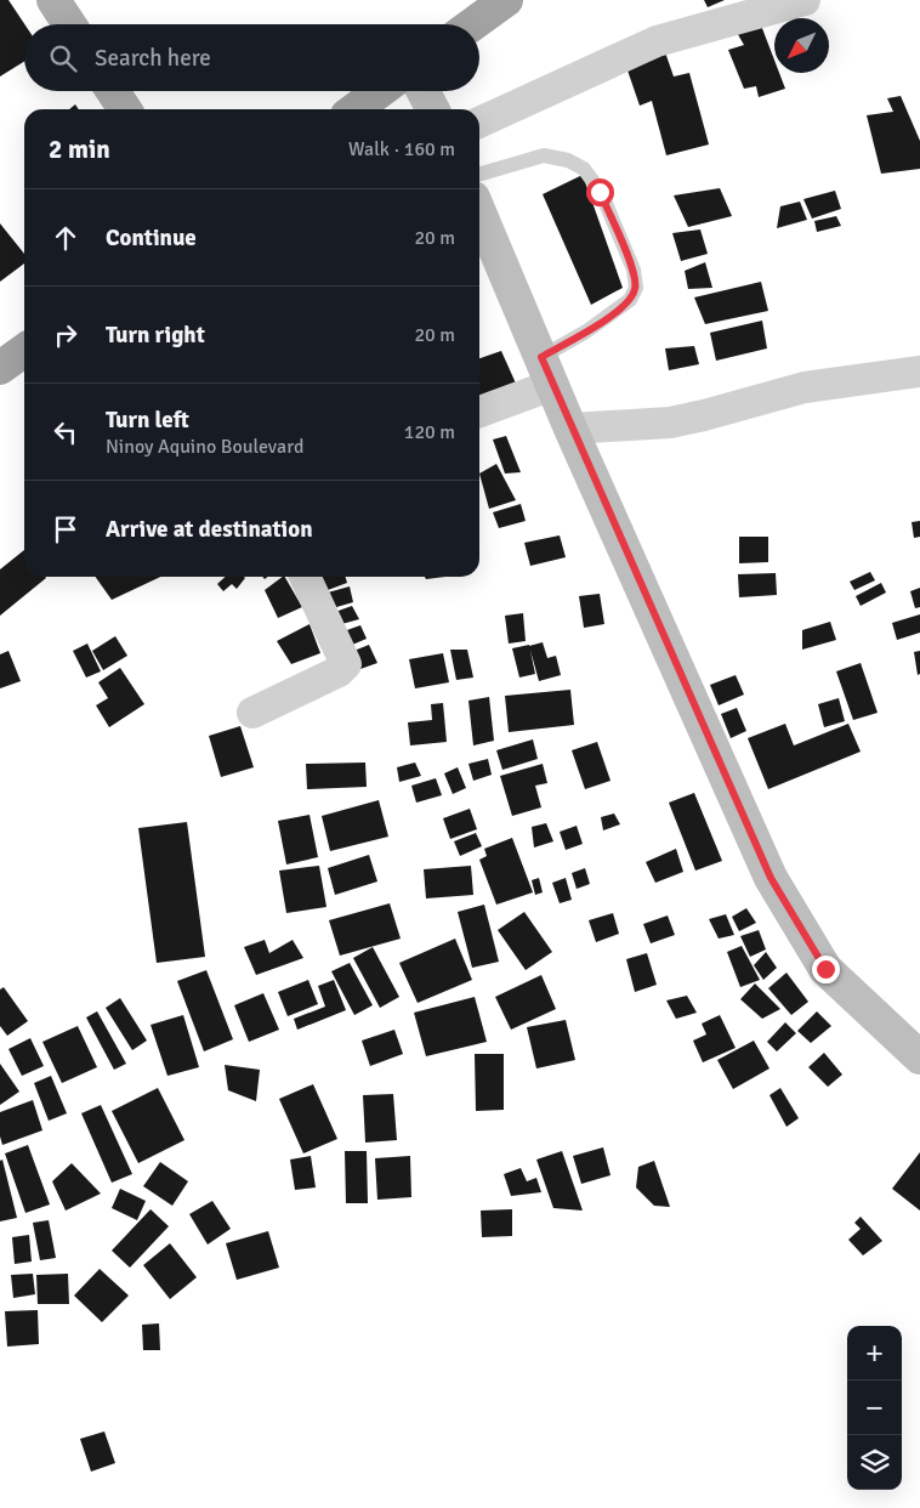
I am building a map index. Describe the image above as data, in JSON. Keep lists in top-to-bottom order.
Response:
{
  "north": "bottom left",
  "page": {
    "search": "Search here",
    "heading": ["2 min", "Walk · 160 m"],
    "list": [
      ["Continue", "20 m"],
      ["Turn right", "20 m"],
      ["Turn left", "Ninoy Aquino Boulevard", "120 m"],
      "Arrive at destination"
    ],
    "map_buttons": ["+", "−"]
  }
}
